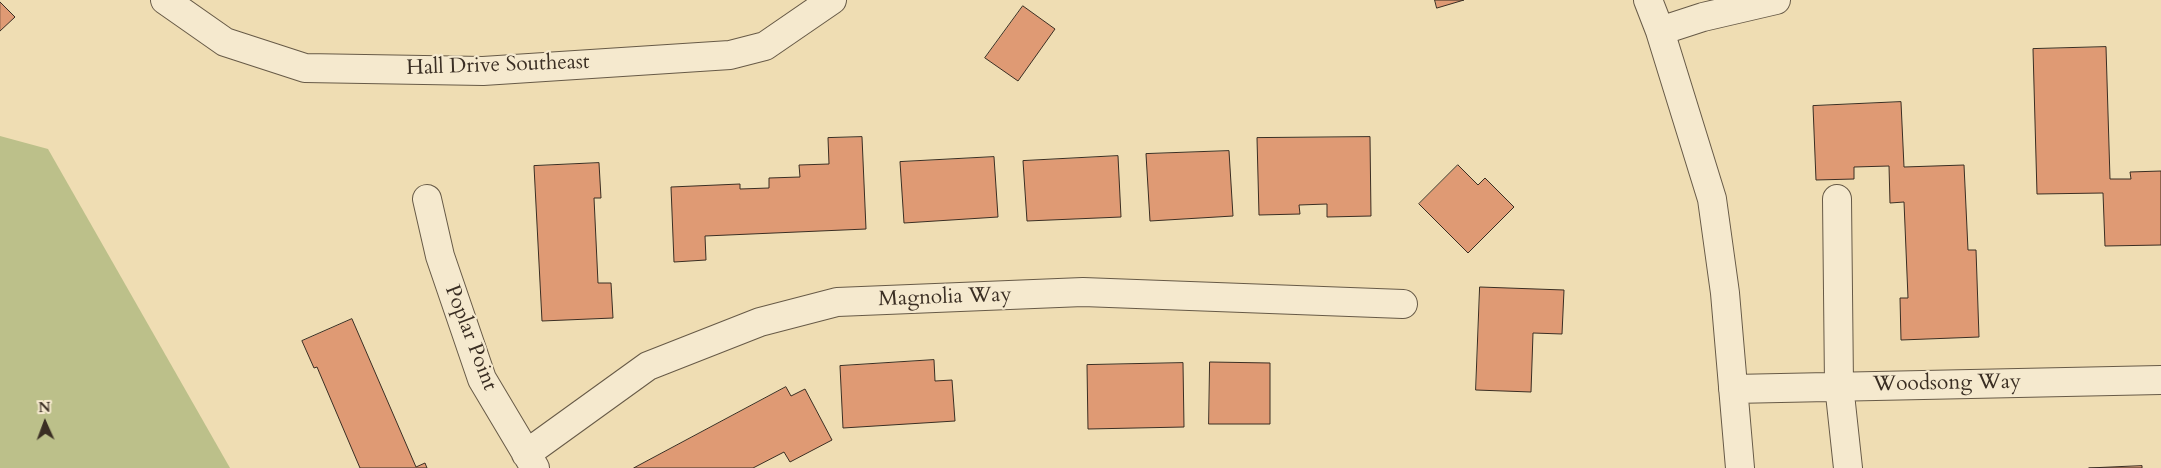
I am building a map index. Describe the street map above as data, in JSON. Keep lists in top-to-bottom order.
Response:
{
  "streets": {
    "street": [
      "Hall Drive Southeast",
      "Magnolia Way",
      "Poplar Point",
      "Woodsong Way"
    ]
  },
  "crossings": [
    ["Magnolia Way", "Poplar Point"]
  ],
  "north": "top"
}
